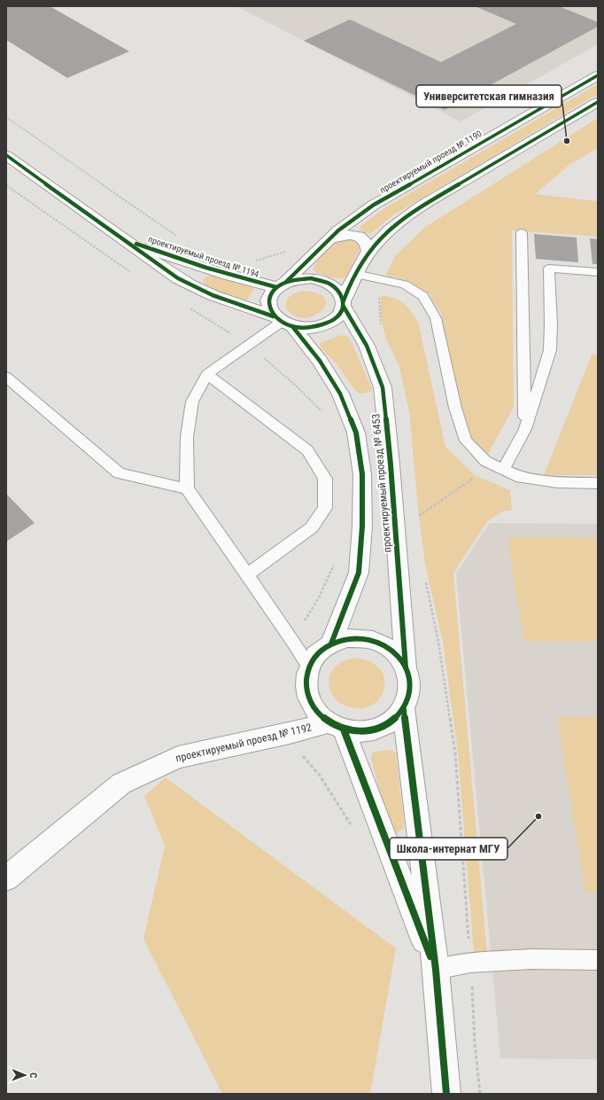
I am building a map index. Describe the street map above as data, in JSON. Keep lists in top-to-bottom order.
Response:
{
  "streets": {
    "street": [
      "проектируемый проезд № 1190",
      "проектируемый проезд № 1194",
      "проектируемый проезд № 6453",
      "проектируемый проезд № 1192"
    ]
  },
  "crossings": [
    ["проектируемый проезд № 1190", "проектируемый проезд № 1194"],
    ["проектируемый проезд № 1190", "проектируемый проезд № 6453"],
    ["проектируемый проезд № 1194", "проектируемый проезд № 6453"],
    ["проектируемый проезд № 6453", "проектируемый проезд № 1192"]
  ],
  "places": ["Университетская гимназия", "Школа-интернат МГУ"],
  "north": "right"
}
